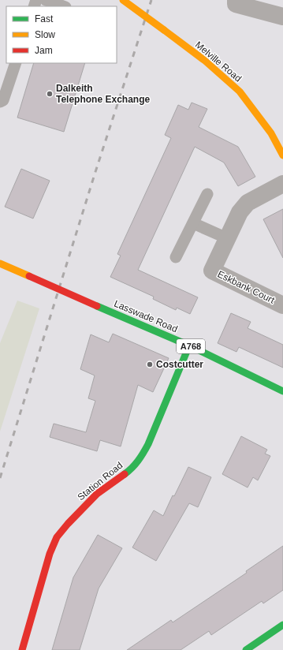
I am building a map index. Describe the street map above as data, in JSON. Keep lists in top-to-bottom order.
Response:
{
  "streets": {
    "main road": [
      "Melville Road",
      "Lasswade Road",
      "A768",
      "Station Road"
    ],
    "street": ["Eskbank Court"]
  },
  "crossings": [
    ["Lasswade Road", "Station Road"]
  ],
  "places": ["Dalkeith Telephone Exchange", "Costcutter"],
  "legend": ["Fast", "Slow", "Jam"]
}
